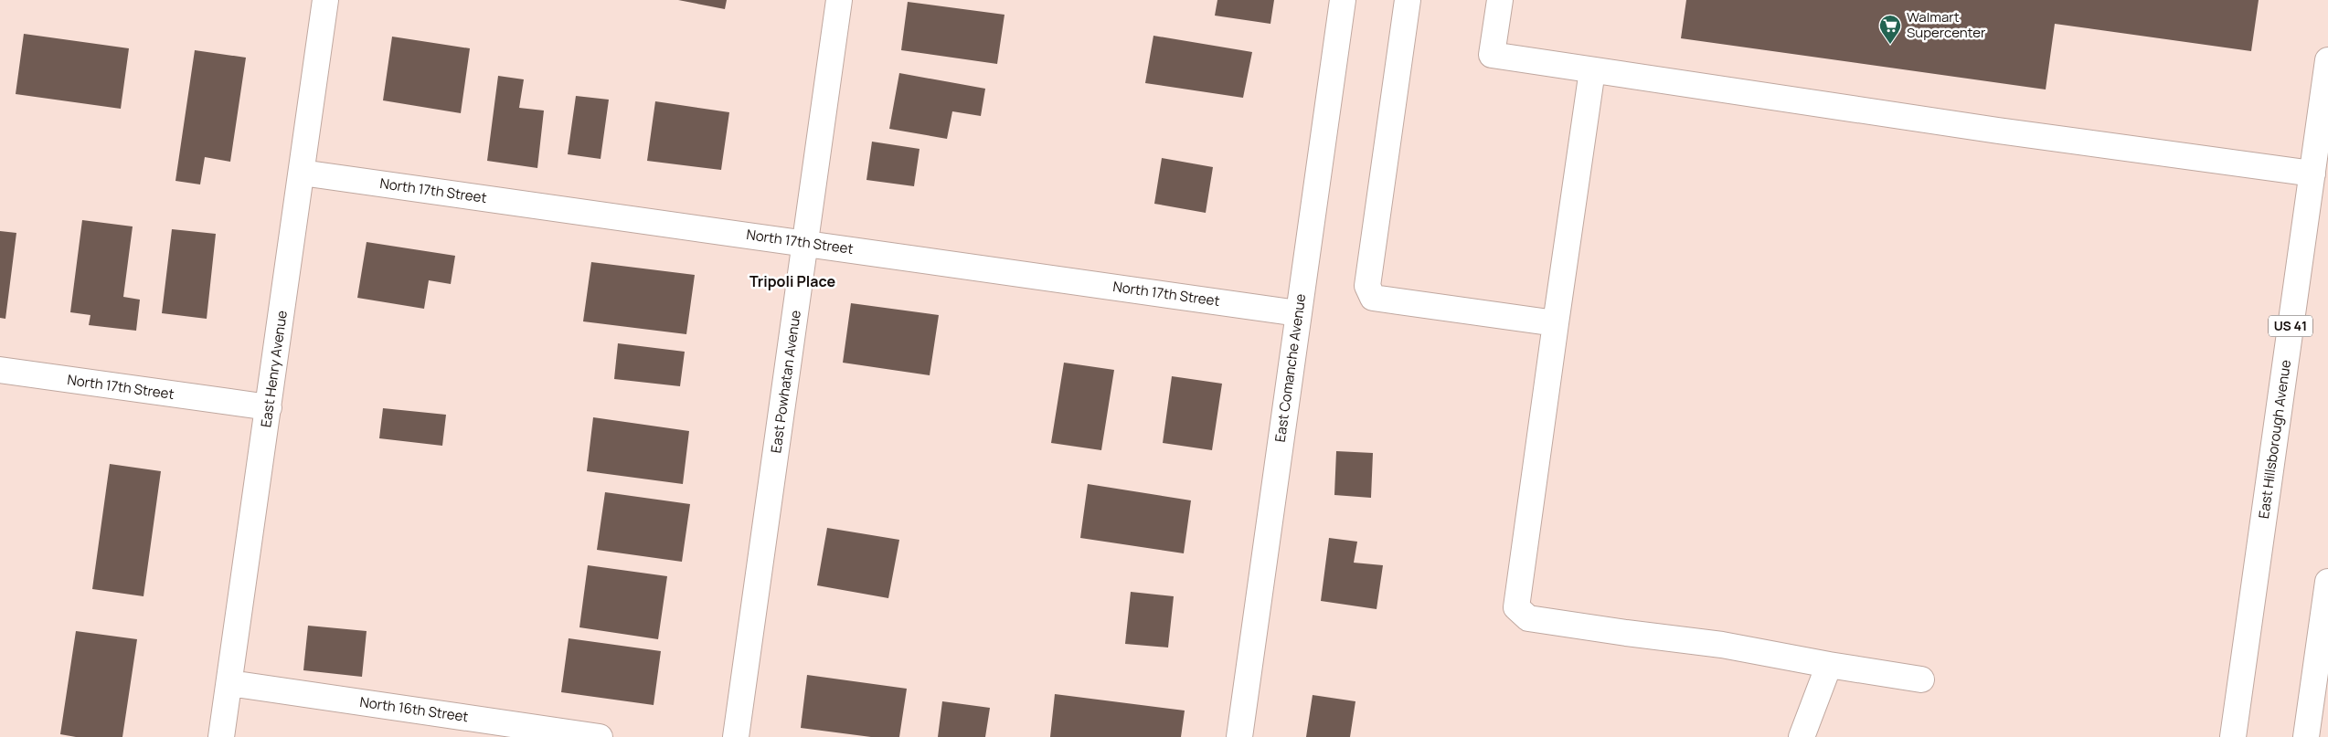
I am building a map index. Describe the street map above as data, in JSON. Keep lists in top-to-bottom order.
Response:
{
  "streets": {
    "street": [
      "North 17th Street",
      "US 41",
      "East Comanche Avenue",
      "East Henry Avenue",
      "East Powhatan Avenue",
      "East Hillsborough Avenue",
      "North 16th Street"
    ]
  },
  "crossings": [
    ["North 17th Street", "East Comanche Avenue"],
    ["North 17th Street", "East Henry Avenue"],
    ["North 17th Street", "East Powhatan Avenue"],
    ["East Henry Avenue", "North 16th Street"]
  ],
  "districts": ["Tripoli Place"],
  "places": {
    "supermarket": ["Walmart Supercenter"]
  }
}
